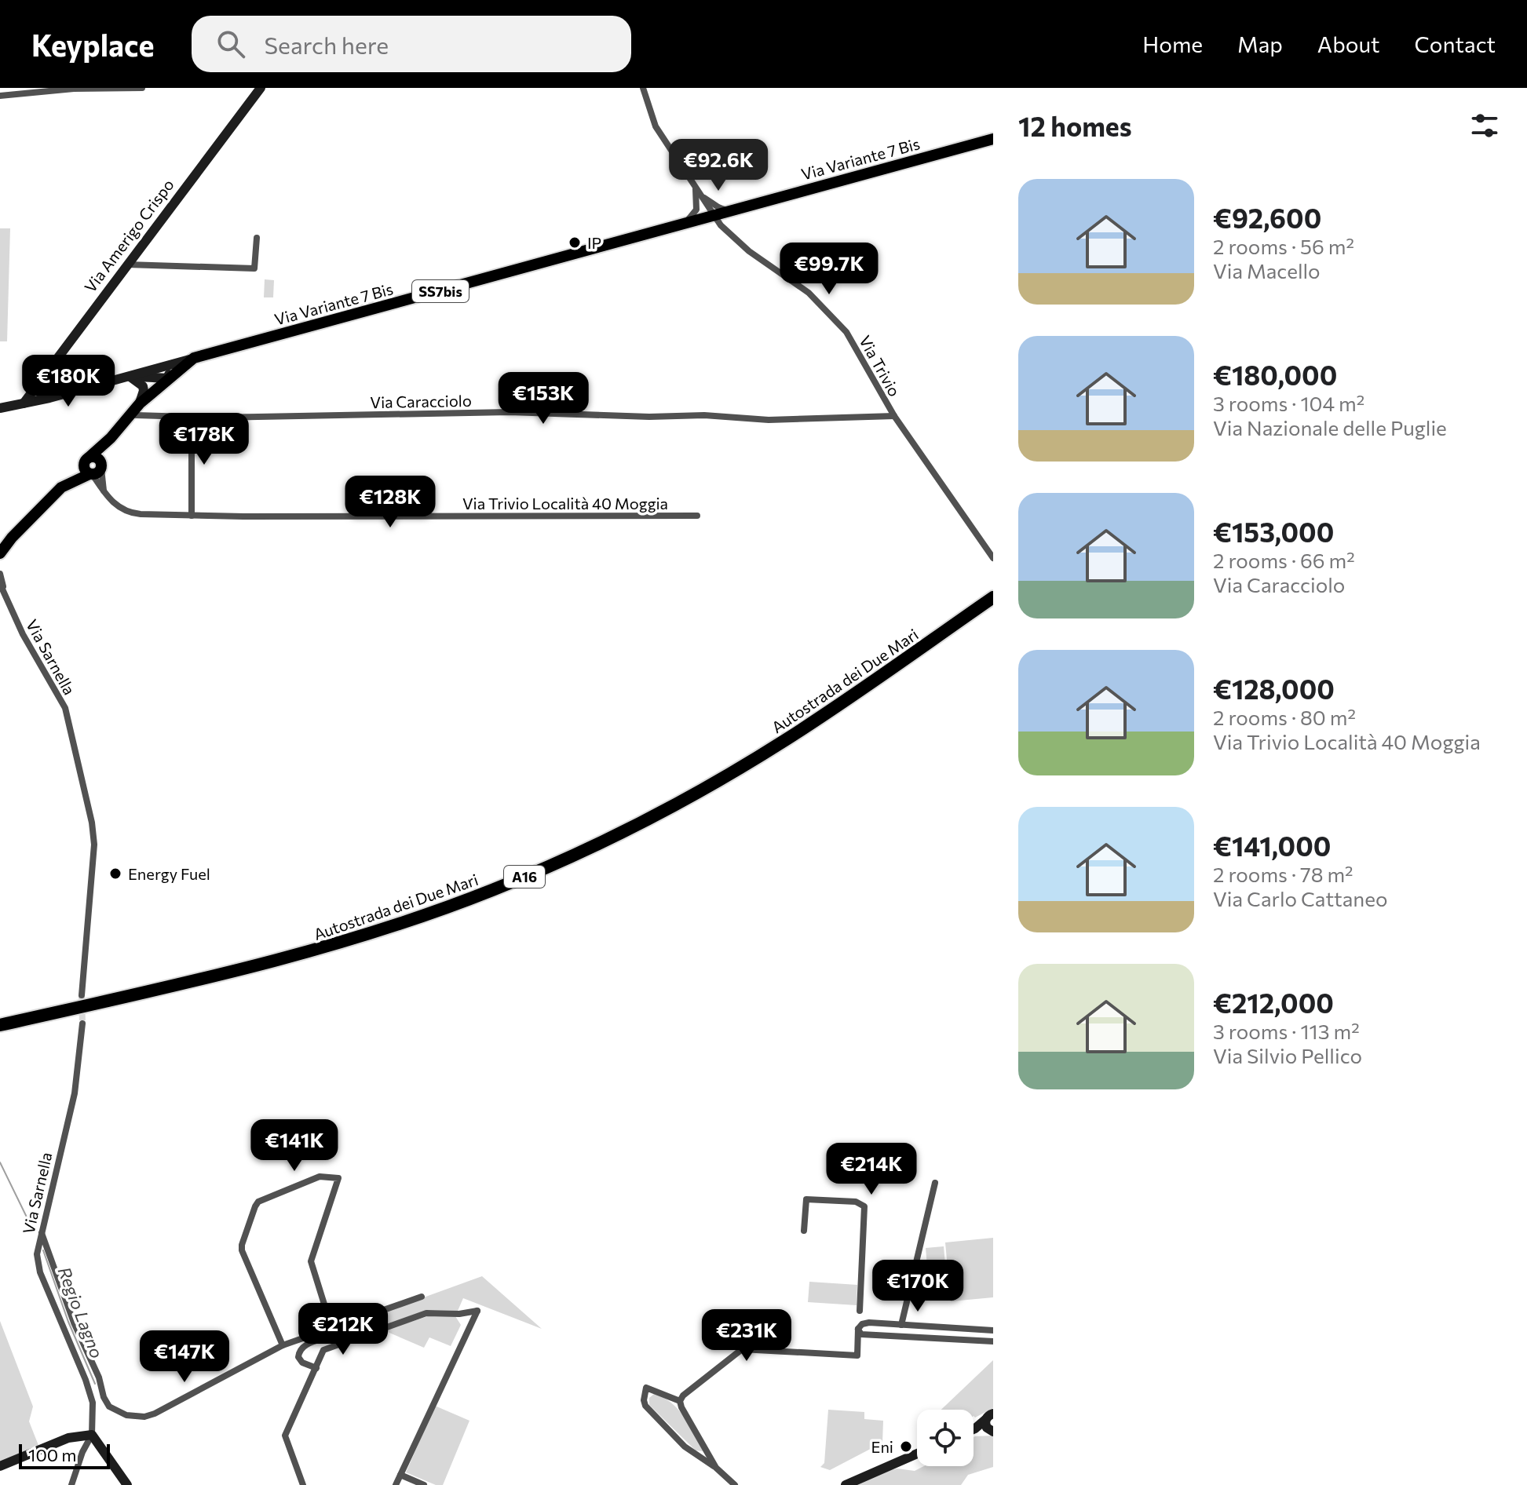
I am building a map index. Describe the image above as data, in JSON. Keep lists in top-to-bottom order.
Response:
{
  "streets": {
    "highway": ["Autostrada dei Due Mari", "A16"],
    "main road": ["Via Variante 7 Bis", "SS7bis"],
    "street": [
      "Via Amerigo Crispo",
      "Via Trivio",
      "Via Caracciolo",
      "Via Trivio Località 40 Moggia",
      "Via Sarnella"
    ]
  },
  "crossings": [
    ["Via Variante 7 Bis", "Via Trivio"],
    ["Via Variante 7 Bis", "Via Caracciolo"],
    ["Via Variante 7 Bis", "Via Trivio Località 40 Moggia"],
    ["Via Trivio", "Via Caracciolo"]
  ],
  "water": ["Regio Lagno"],
  "places": ["IP", "Energy Fuel", "Eni"],
  "scale_bar": "100 m",
  "page": {
    "header": "Keyplace",
    "search": "Search here",
    "nav": [
      "Home",
      "Map",
      "About",
      "Contact"
    ],
    "heading": "12 homes",
    "price": [
      "€92.6K",
      "€99.7K",
      "€180K",
      "€153K",
      "€178K",
      "€128K",
      "€141K",
      "€214K",
      "€170K",
      "€212K",
      "€231K",
      "€147K"
    ],
    "list": [
      {
        "name": "€92,600",
        "note": "2 rooms · 56 m² · Via Macello"
      },
      {
        "name": "€180,000",
        "note": "3 rooms · 104 m² · Via Nazionale delle Puglie"
      },
      {
        "name": "€153,000",
        "note": "2 rooms · 66 m² · Via Caracciolo"
      },
      {
        "name": "€128,000",
        "note": "2 rooms · 80 m² · Via Trivio Località 40 Moggia"
      },
      {
        "name": "€141,000",
        "note": "2 rooms · 78 m² · Via Carlo Cattaneo"
      },
      {
        "name": "€212,000",
        "note": "3 rooms · 113 m² · Via Silvio Pellico"
      }
    ],
    "scale": "100 m"
  }
}
